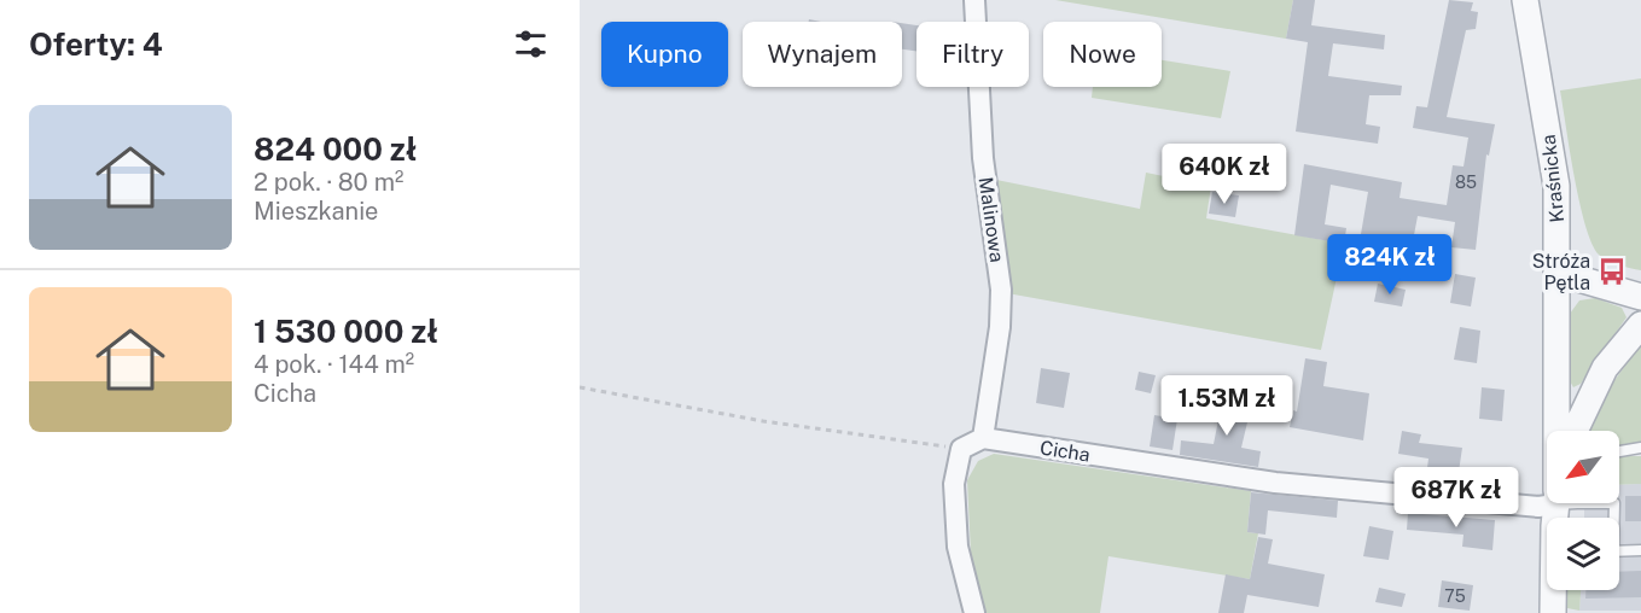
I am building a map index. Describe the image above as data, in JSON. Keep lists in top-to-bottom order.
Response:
{
  "streets": {
    "street": ["Kraśnicka", "Malinowa", "Cicha"]
  },
  "crossings": [
    ["Malinowa", "Cicha"]
  ],
  "places": {
    "bus stop": ["Stróża Pętla"]
  },
  "house_numbers": ["85", "75"],
  "north": "bottom left",
  "page": {
    "heading": "Oferty: 4",
    "chip": [
      "Kupno",
      "Wynajem",
      "Filtry",
      "Nowe"
    ],
    "list": [
      {
        "name": "824 000 zł",
        "note": "2 pok. · 80 m² · Mieszkanie"
      },
      {
        "name": "1 530 000 zł",
        "note": "4 pok. · 144 m² · Cicha"
      }
    ],
    "price": [
      "640K zł",
      "824K zł",
      "1.53M zł",
      "687K zł"
    ]
  }
}
